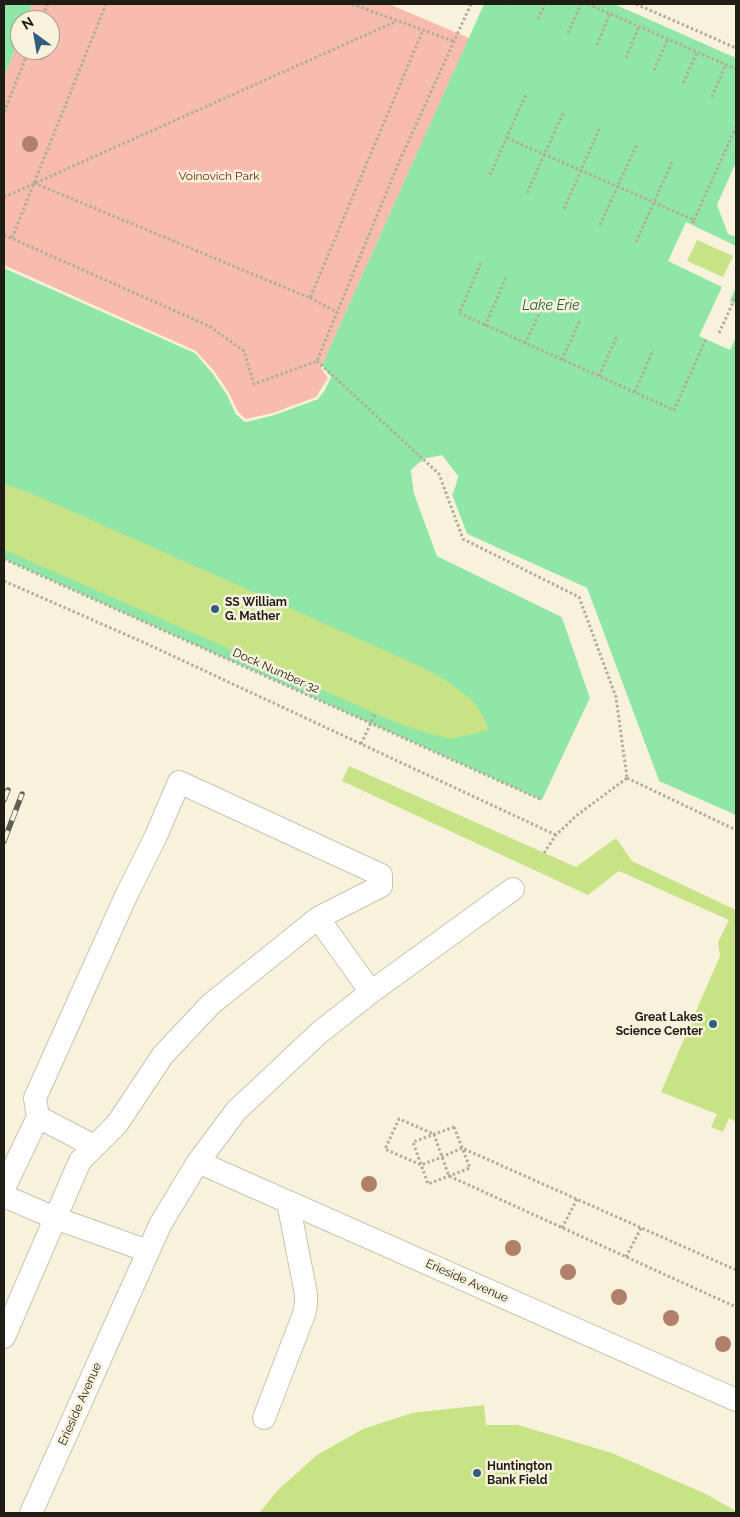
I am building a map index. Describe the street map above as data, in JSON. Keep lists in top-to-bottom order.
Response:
{
  "streets": {
    "street": ["Erieside Avenue"],
    "path": ["Dock Number 32"]
  },
  "water": ["Lake Erie"],
  "parks": ["Voinovich Park"],
  "places": ["SS William G. Mather", "Great Lakes Science Center", "Huntington Bank Field"],
  "north": "top left"
}
